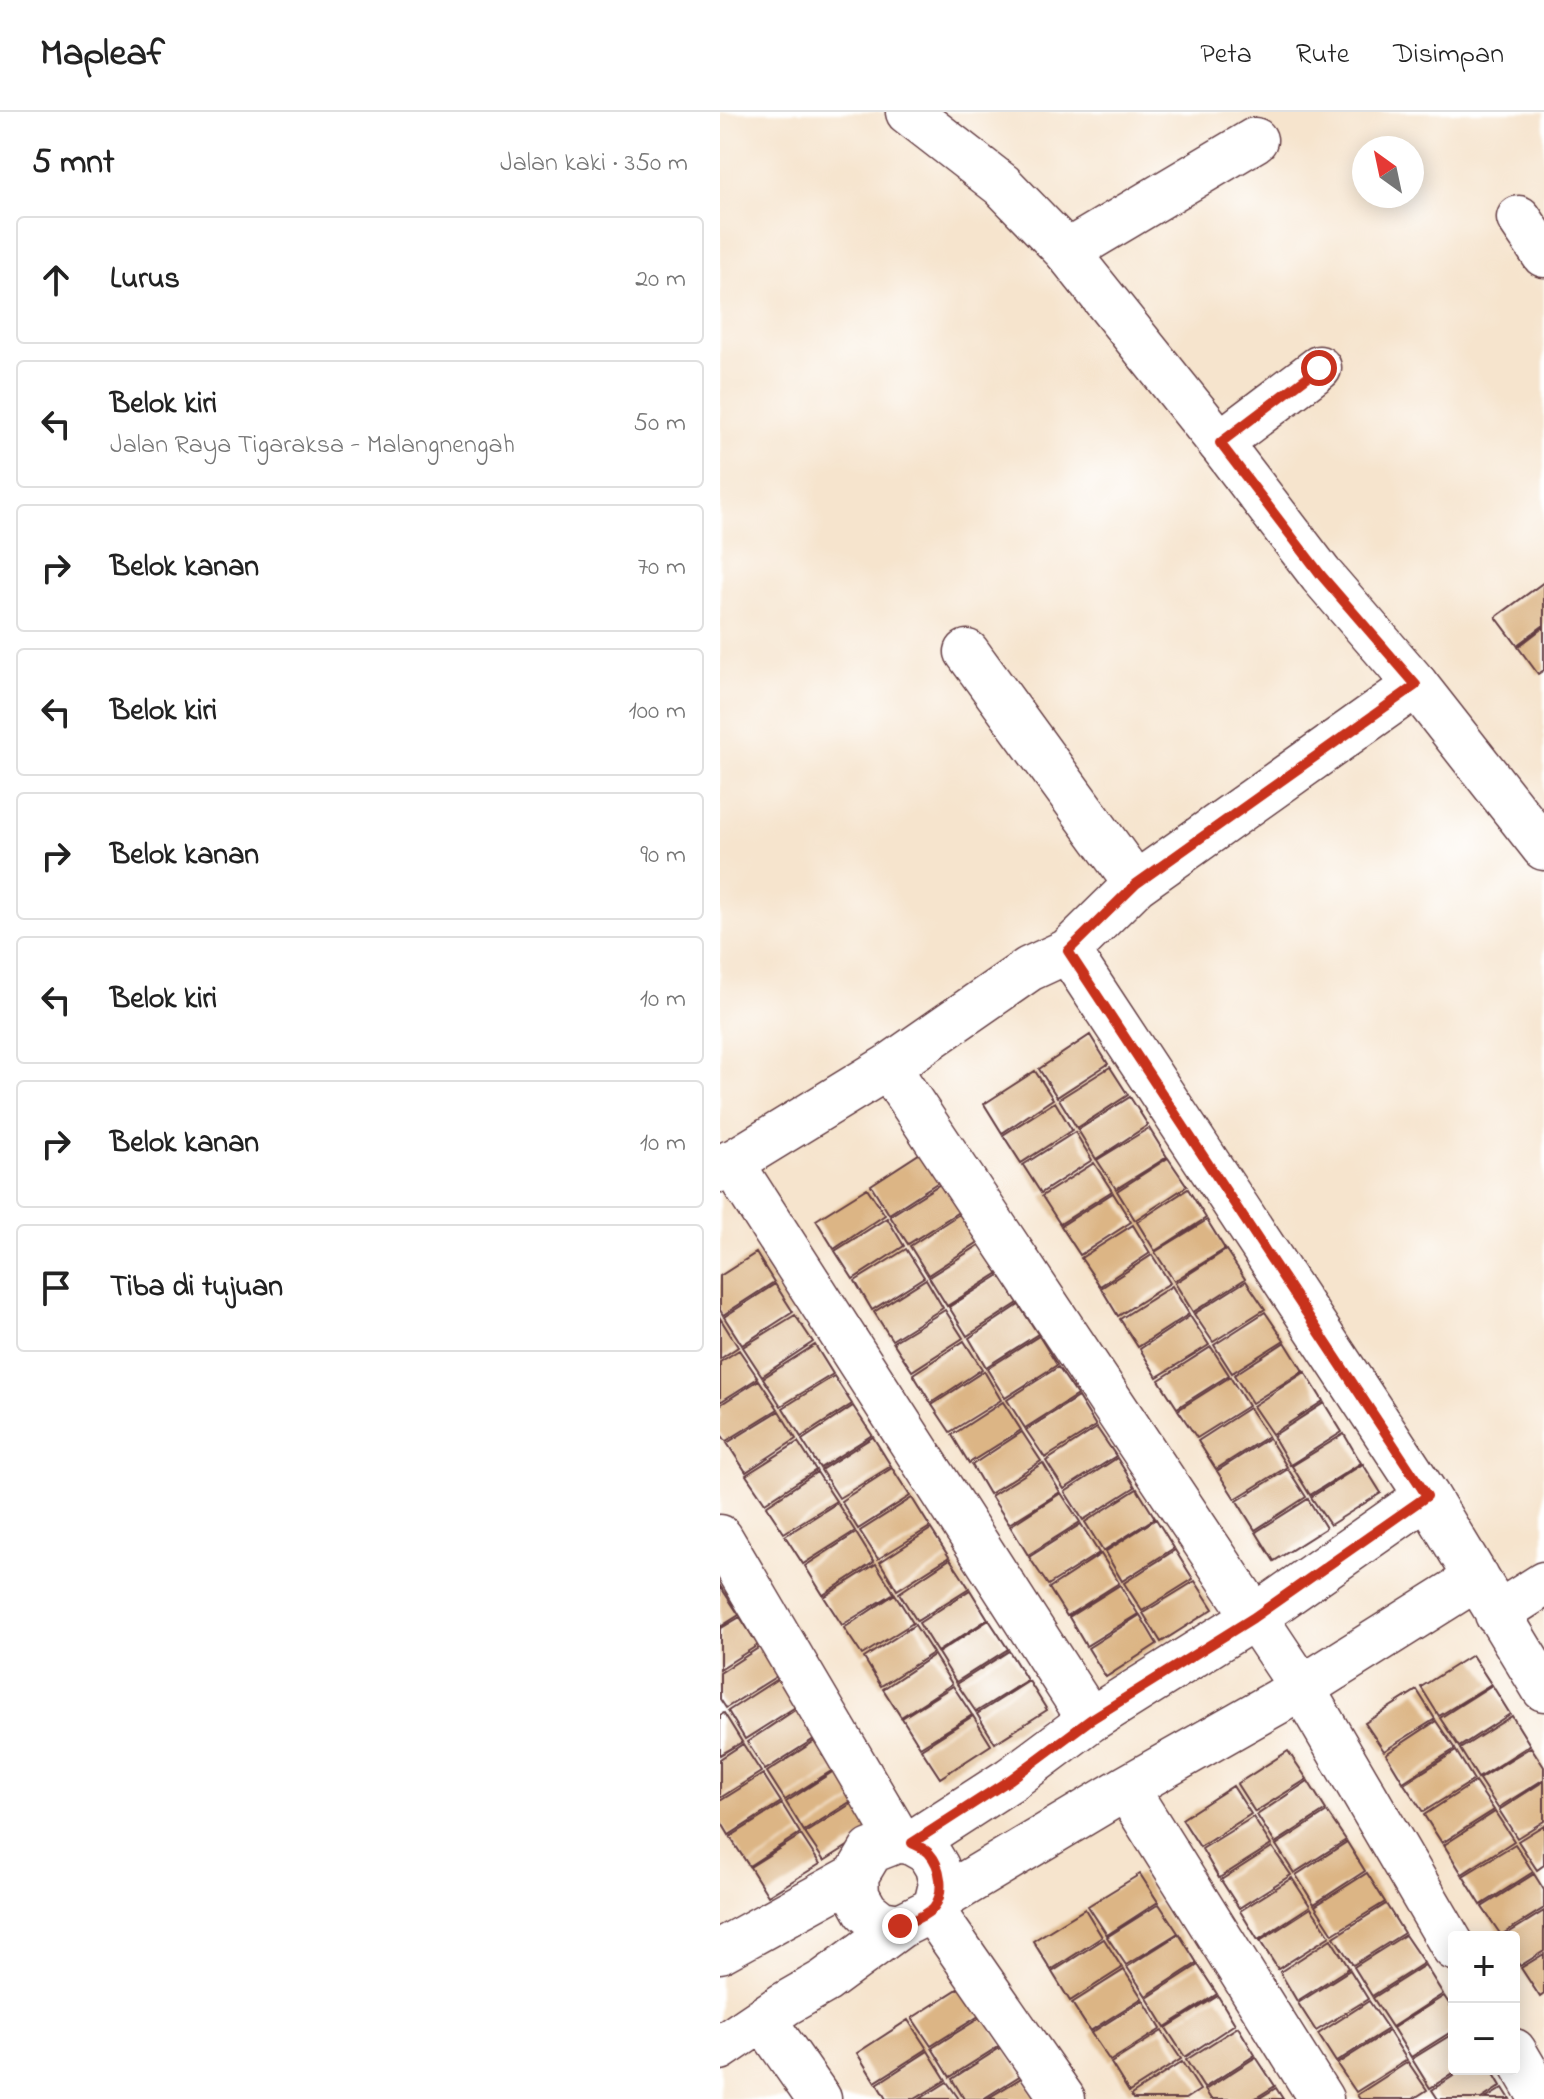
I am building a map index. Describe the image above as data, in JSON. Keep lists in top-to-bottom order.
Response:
{
  "north": "top left",
  "page": {
    "header": "Mapleaf",
    "nav": ["Peta", "Rute", "Disimpan"],
    "heading": ["5 mnt", "Jalan kaki · 350 m"],
    "list": [
      ["Lurus", "20 m"],
      ["Belok kiri", "Jalan Raya Tigaraksa - Malangnengah", "50 m"],
      ["Belok kanan", "70 m"],
      ["Belok kiri", "100 m"],
      ["Belok kanan", "90 m"],
      ["Belok kiri", "10 m"],
      ["Belok kanan", "10 m"],
      "Tiba di tujuan"
    ],
    "map_buttons": ["+", "−"]
  }
}
